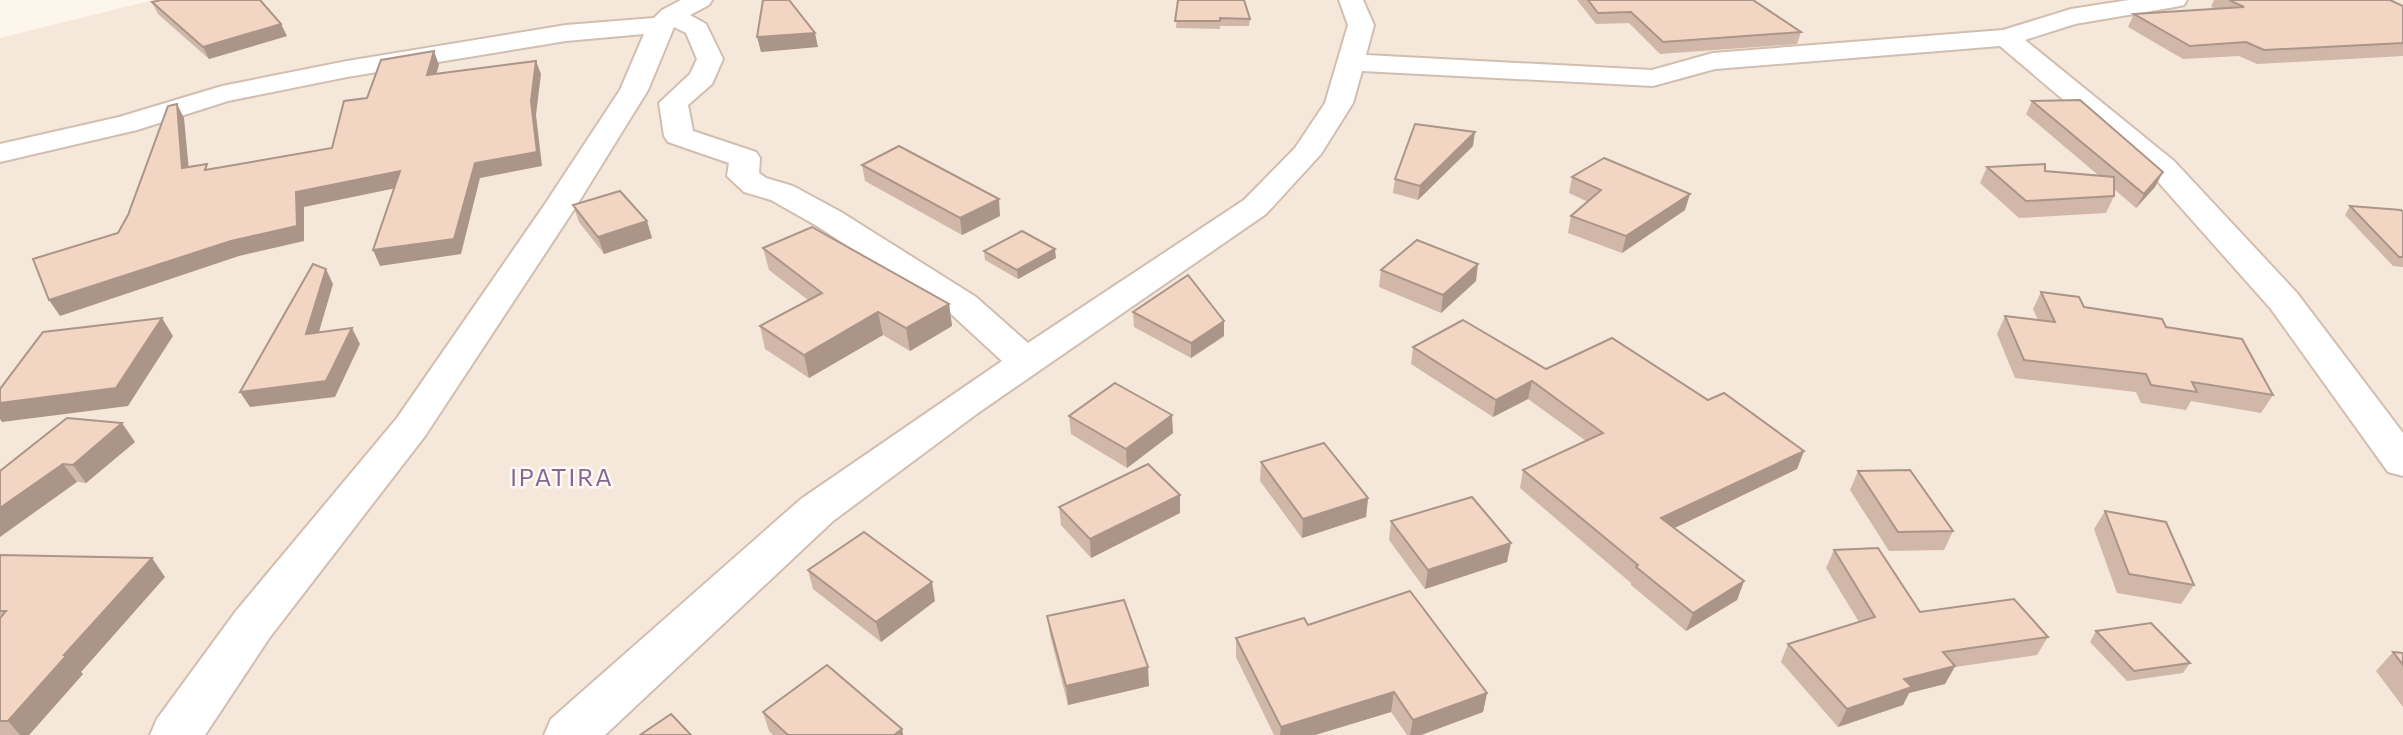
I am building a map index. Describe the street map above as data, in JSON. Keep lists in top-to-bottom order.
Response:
{
  "districts": ["IPATIRA"]
}
